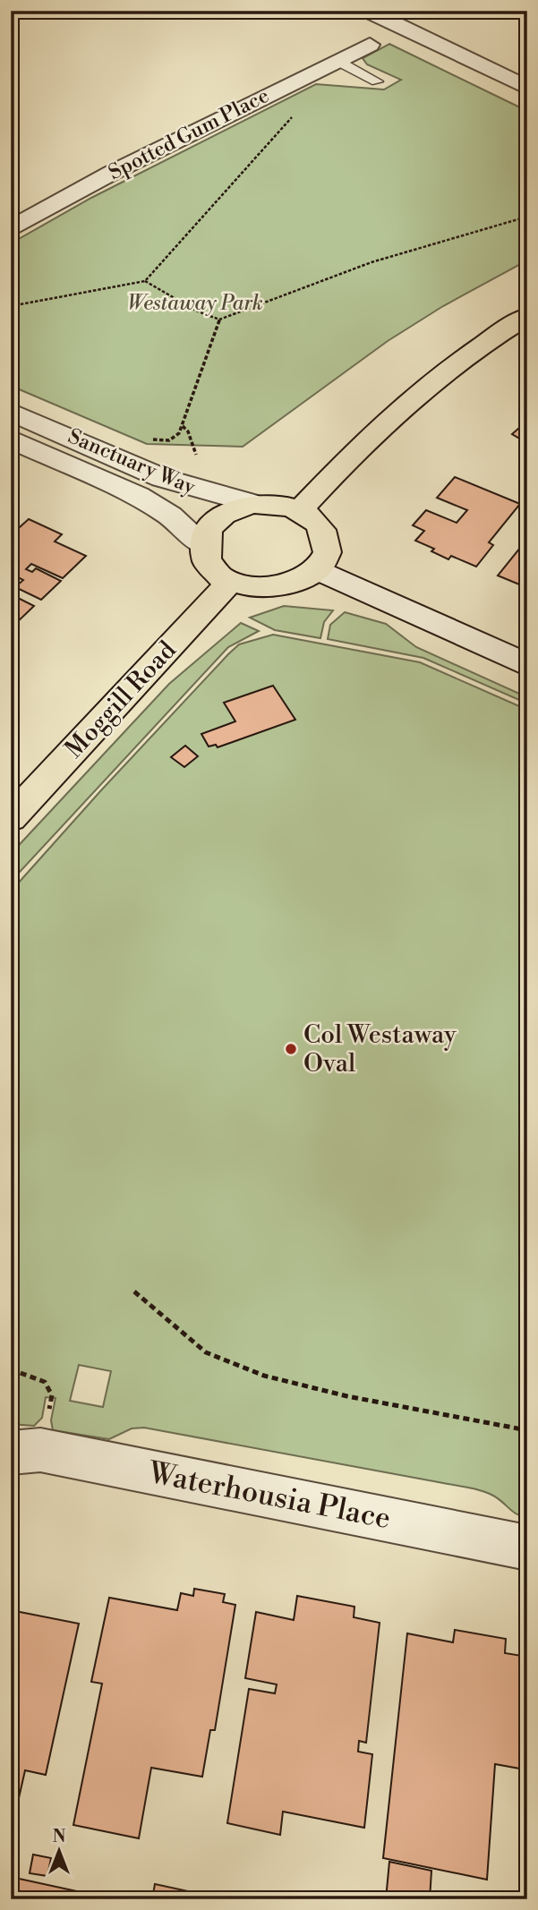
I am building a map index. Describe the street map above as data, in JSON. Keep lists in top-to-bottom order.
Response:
{
  "streets": {
    "main road": ["Moggill Road"],
    "street": ["Spotted Gum Place", "Sanctuary Way", "Waterhousia Place"]
  },
  "crossings": [
    ["Sanctuary Way", "Moggill Road"]
  ],
  "parks": ["Westaway Park"],
  "places": ["Col Westaway Oval"],
  "north": "top"
}
